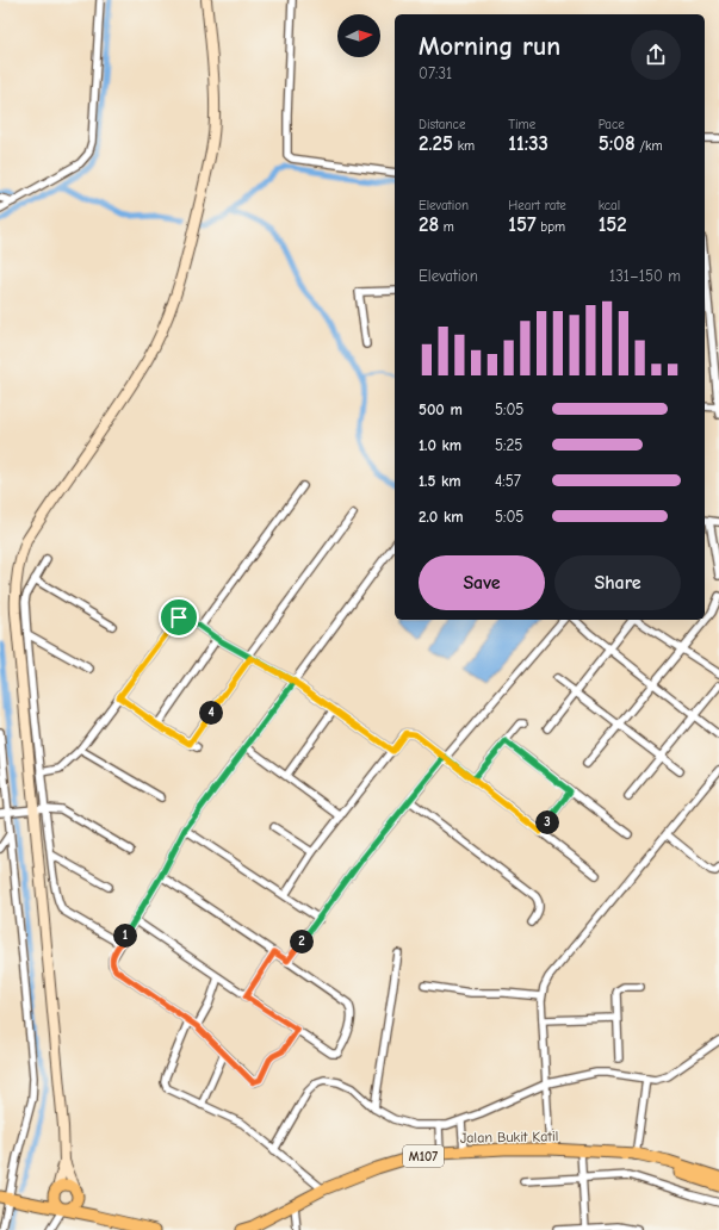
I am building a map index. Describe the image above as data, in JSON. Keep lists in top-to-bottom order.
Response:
{
  "streets": {
    "main road": ["Jalan Bukit Katil", "M107"]
  },
  "north": "right",
  "page": {
    "heading": ["Morning run", "07:31"],
    "stats": [
      ["Distance", "2.25 km"],
      ["Time", "11:33"],
      ["Pace", "5:08 /km"],
      ["Elevation", "28 m"],
      ["Heart rate", "157 bpm"],
      ["kcal", "152"]
    ],
    "chart": ["Elevation", "131–150 m"],
    "list": [
      {
        "name": "500 m",
        "note": "5:05"
      },
      {
        "name": "1.0 km",
        "note": "5:25"
      },
      {
        "name": "1.5 km",
        "note": "4:57"
      },
      {
        "name": "2.0 km",
        "note": "5:05"
      }
    ],
    "buttons": ["Save", "Share"],
    "pins": [
      "4",
      "3",
      "1",
      "2"
    ]
  }
}
